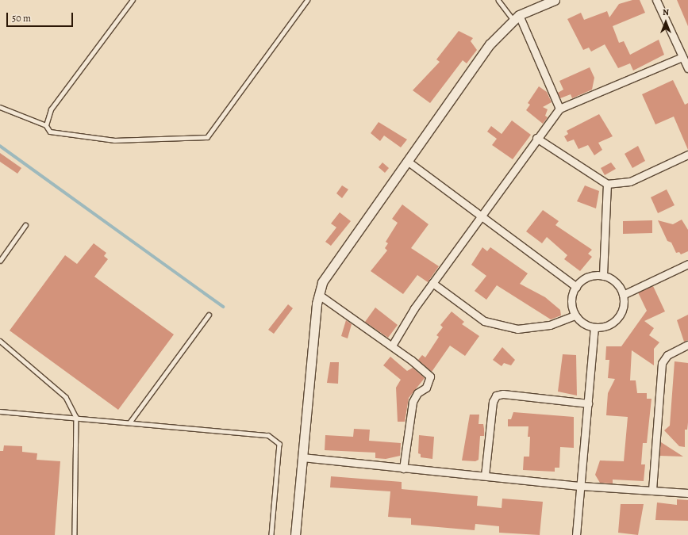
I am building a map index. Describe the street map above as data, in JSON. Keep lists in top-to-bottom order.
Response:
{
  "scale_bar": "50 m",
  "north": "top"
}
